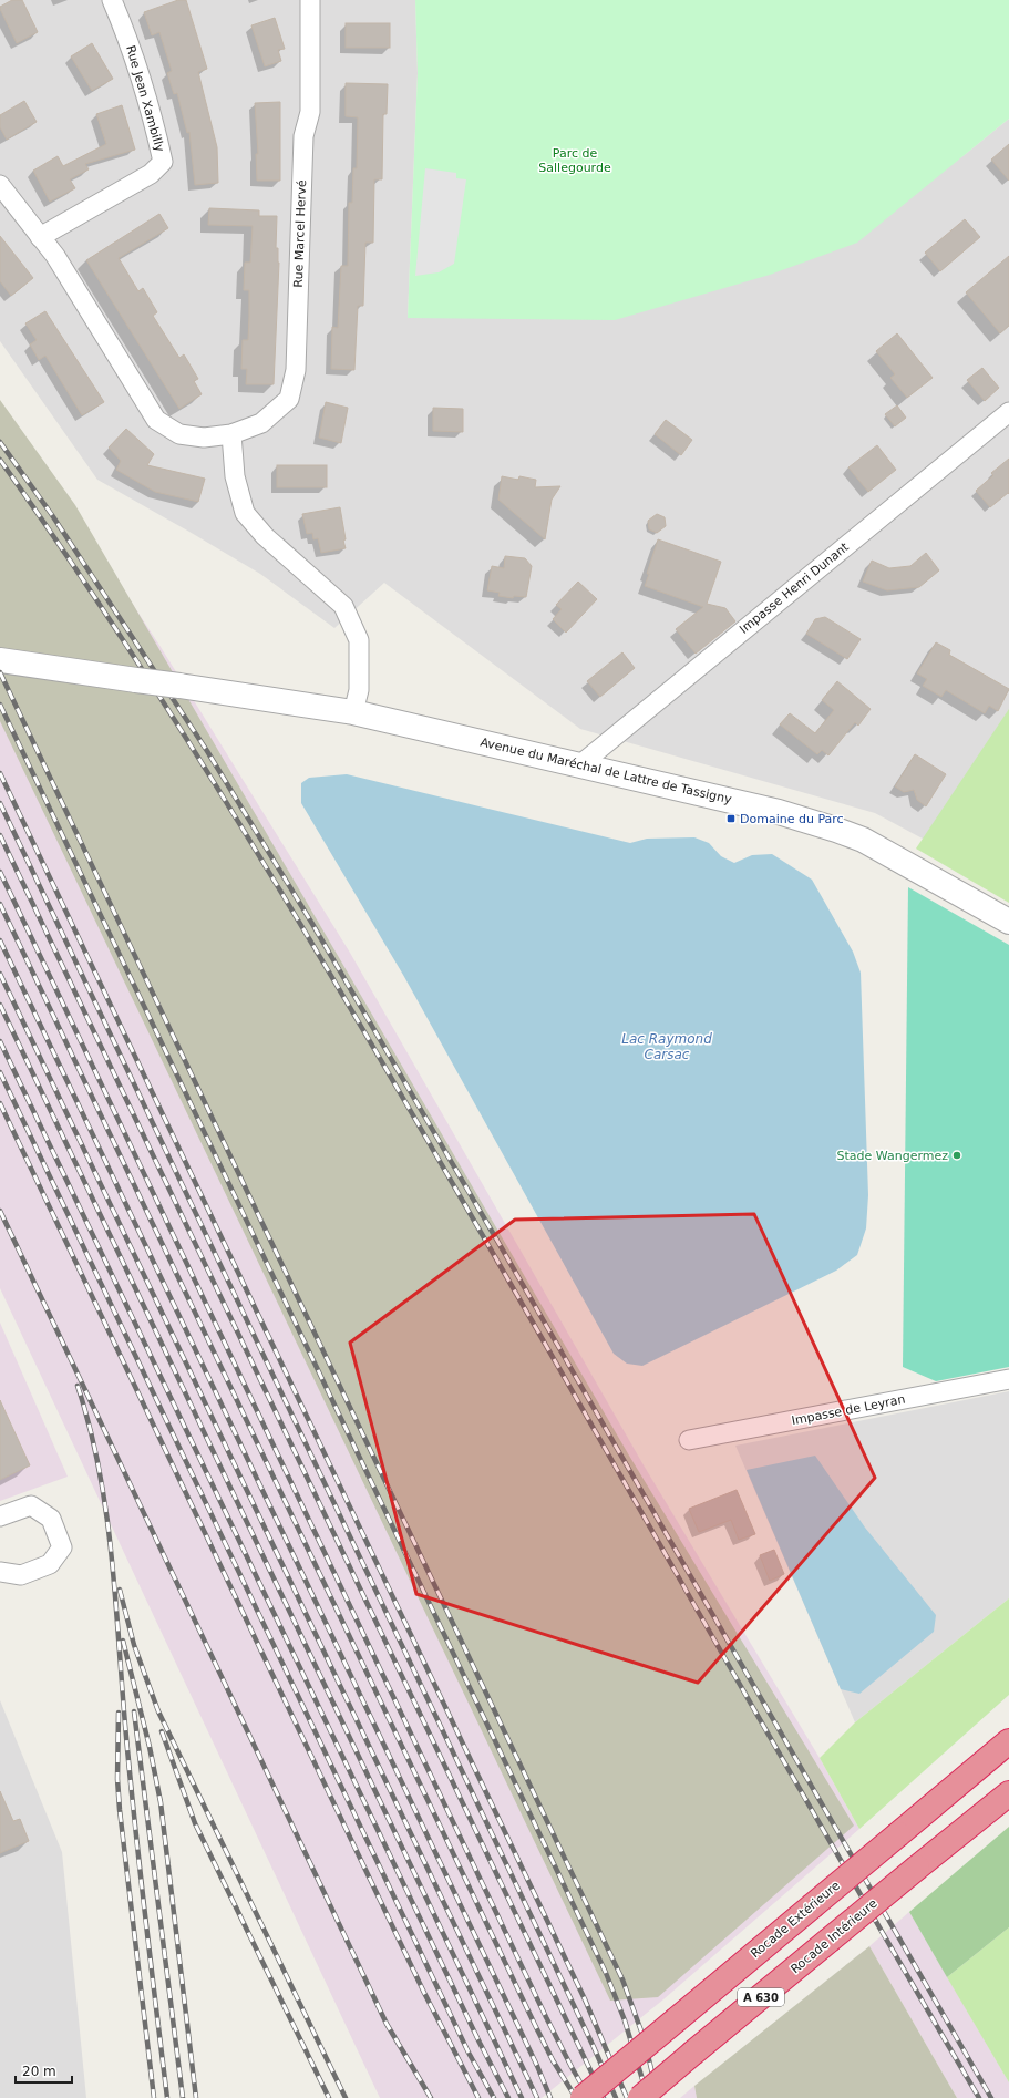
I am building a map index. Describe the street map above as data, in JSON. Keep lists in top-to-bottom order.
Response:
{
  "streets": {
    "highway": ["Rocade Extérieure", "Rocade Intérieure", "A 630"],
    "street": [
      "Rue Jean Xambilly",
      "Rue Marcel Hervé",
      "Impasse Henri Dunant",
      "Avenue du Maréchal de Lattre de Tassigny",
      "Impasse de Leyran"
    ]
  },
  "crossings": [
    ["Rue Jean Xambilly", "Rue Marcel Hervé"],
    ["Impasse Henri Dunant", "Avenue du Maréchal de Lattre de Tassigny"]
  ],
  "water": ["Lac Raymond Carsac"],
  "parks": ["Parc de Sallegourde"],
  "places": {
    "transit": ["Domaine du Parc"],
    "other": ["Stade Wangermez"]
  },
  "scale_bar": "20 m"
}
